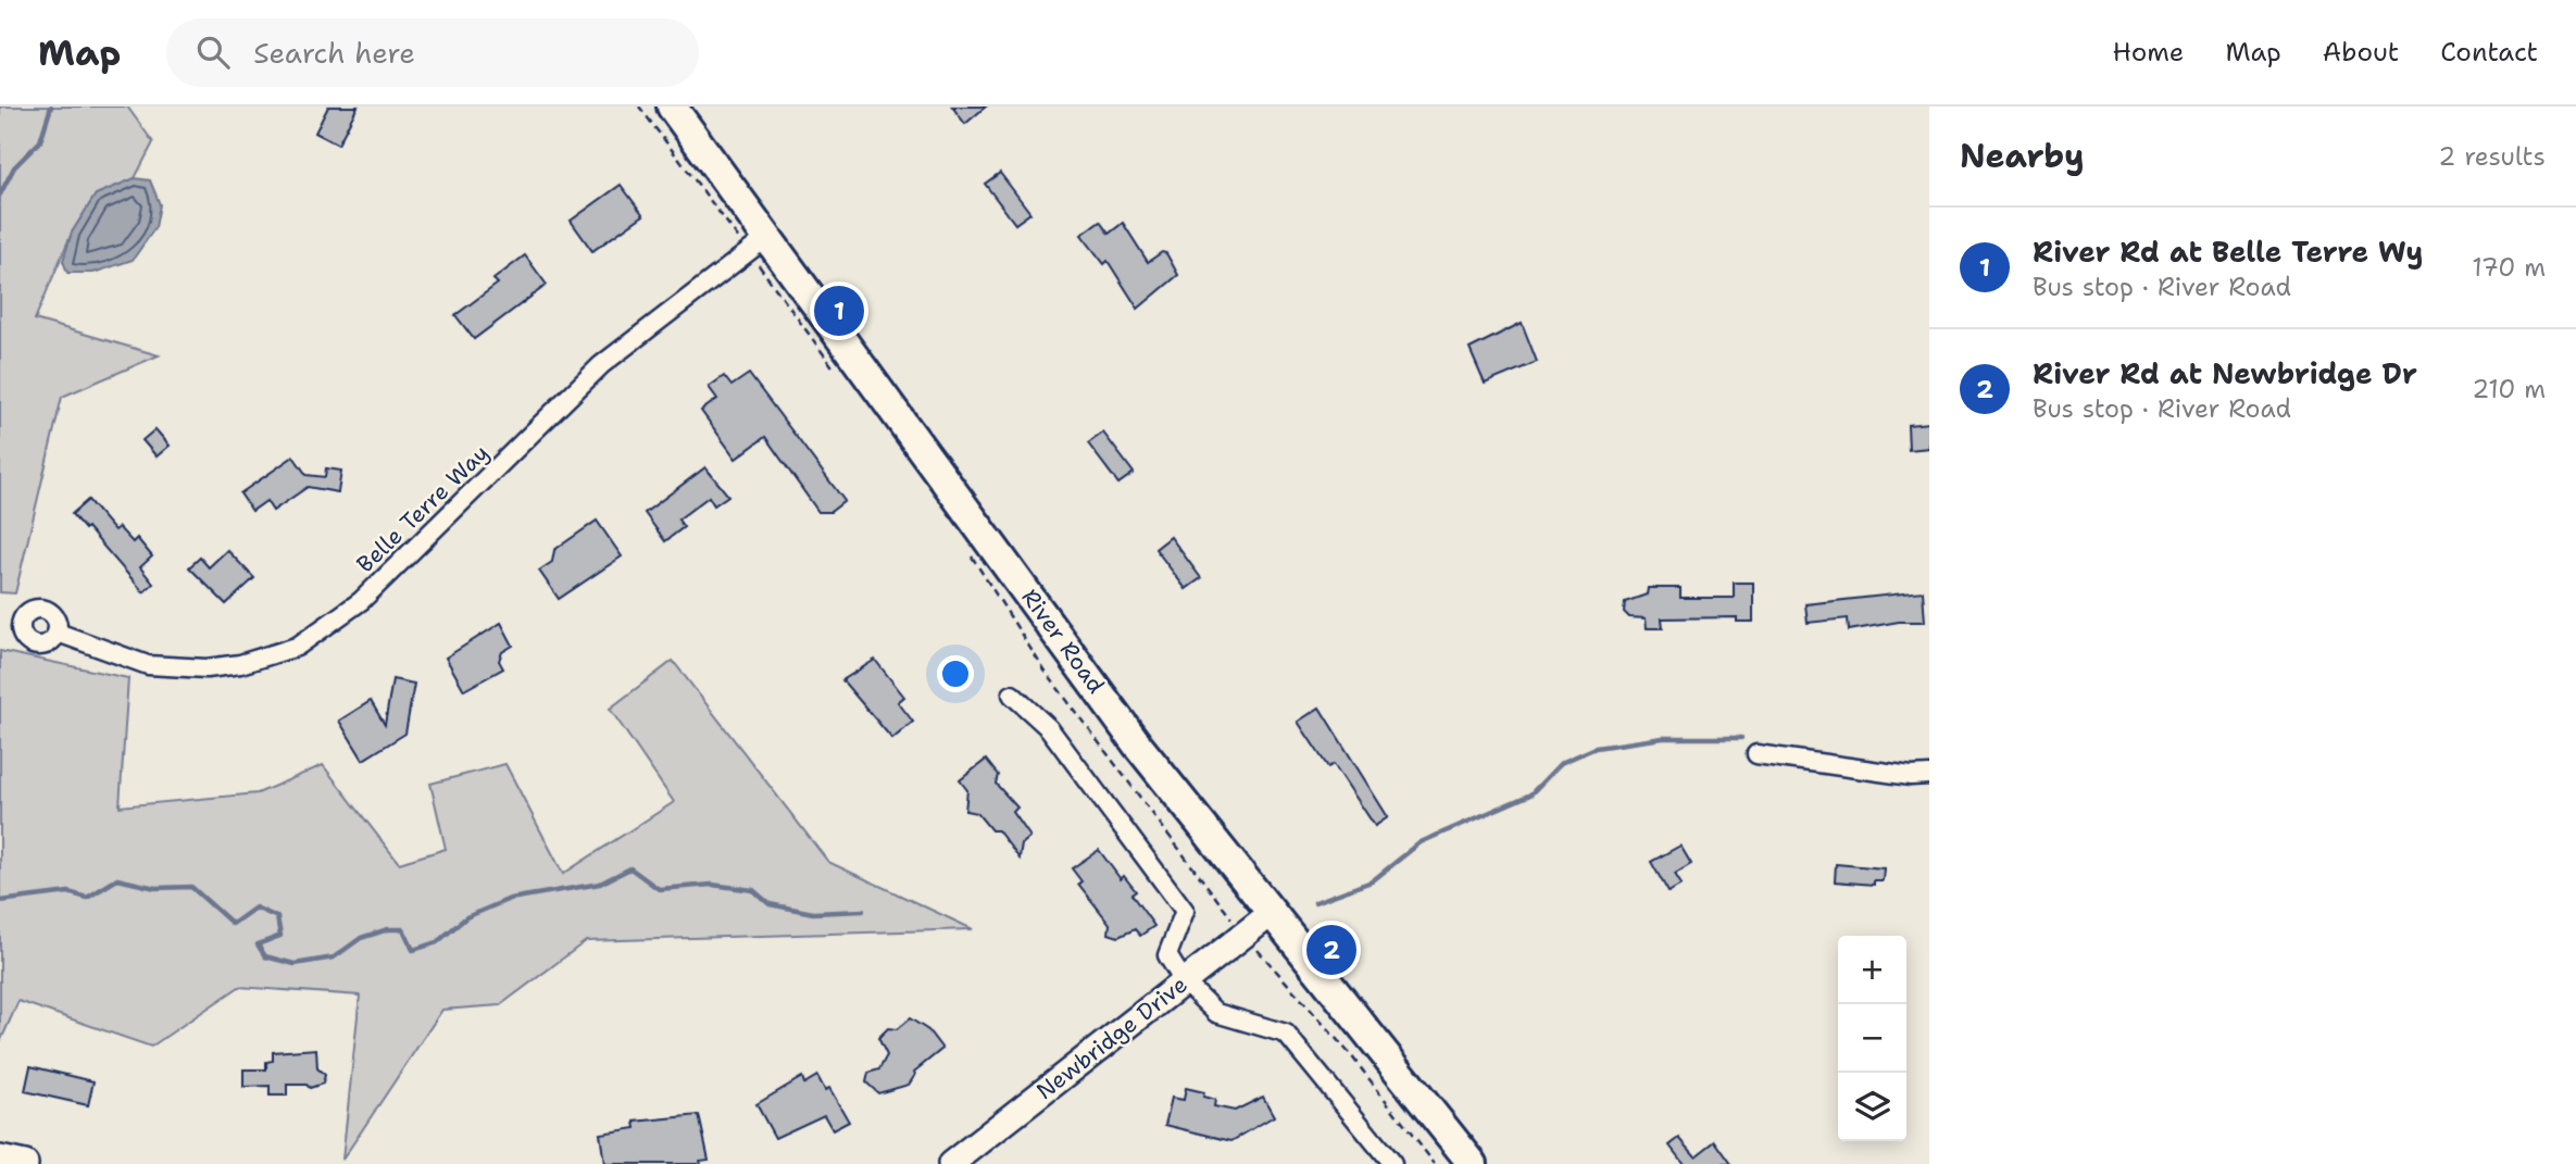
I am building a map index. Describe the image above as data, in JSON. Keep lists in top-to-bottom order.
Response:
{
  "streets": {
    "main road": ["River Road"],
    "street": ["Belle Terre Way", "Newbridge Drive"]
  },
  "crossings": [
    ["Belle Terre Way", "River Road"],
    ["River Road", "Newbridge Drive"]
  ],
  "page": {
    "header": "Map",
    "search": "Search here",
    "nav": [
      "Home",
      "Map",
      "About",
      "Contact"
    ],
    "heading": ["Nearby", "2 results"],
    "list": [
      {
        "mark": "1",
        "name": "River Rd at Belle Terre Wy",
        "note": "Bus stop · River Road",
        "value": "170 m"
      },
      {
        "mark": "2",
        "name": "River Rd at Newbridge Dr",
        "note": "Bus stop · River Road",
        "value": "210 m"
      }
    ],
    "pins": ["1", "2"],
    "map_buttons": ["+", "−"]
  }
}
